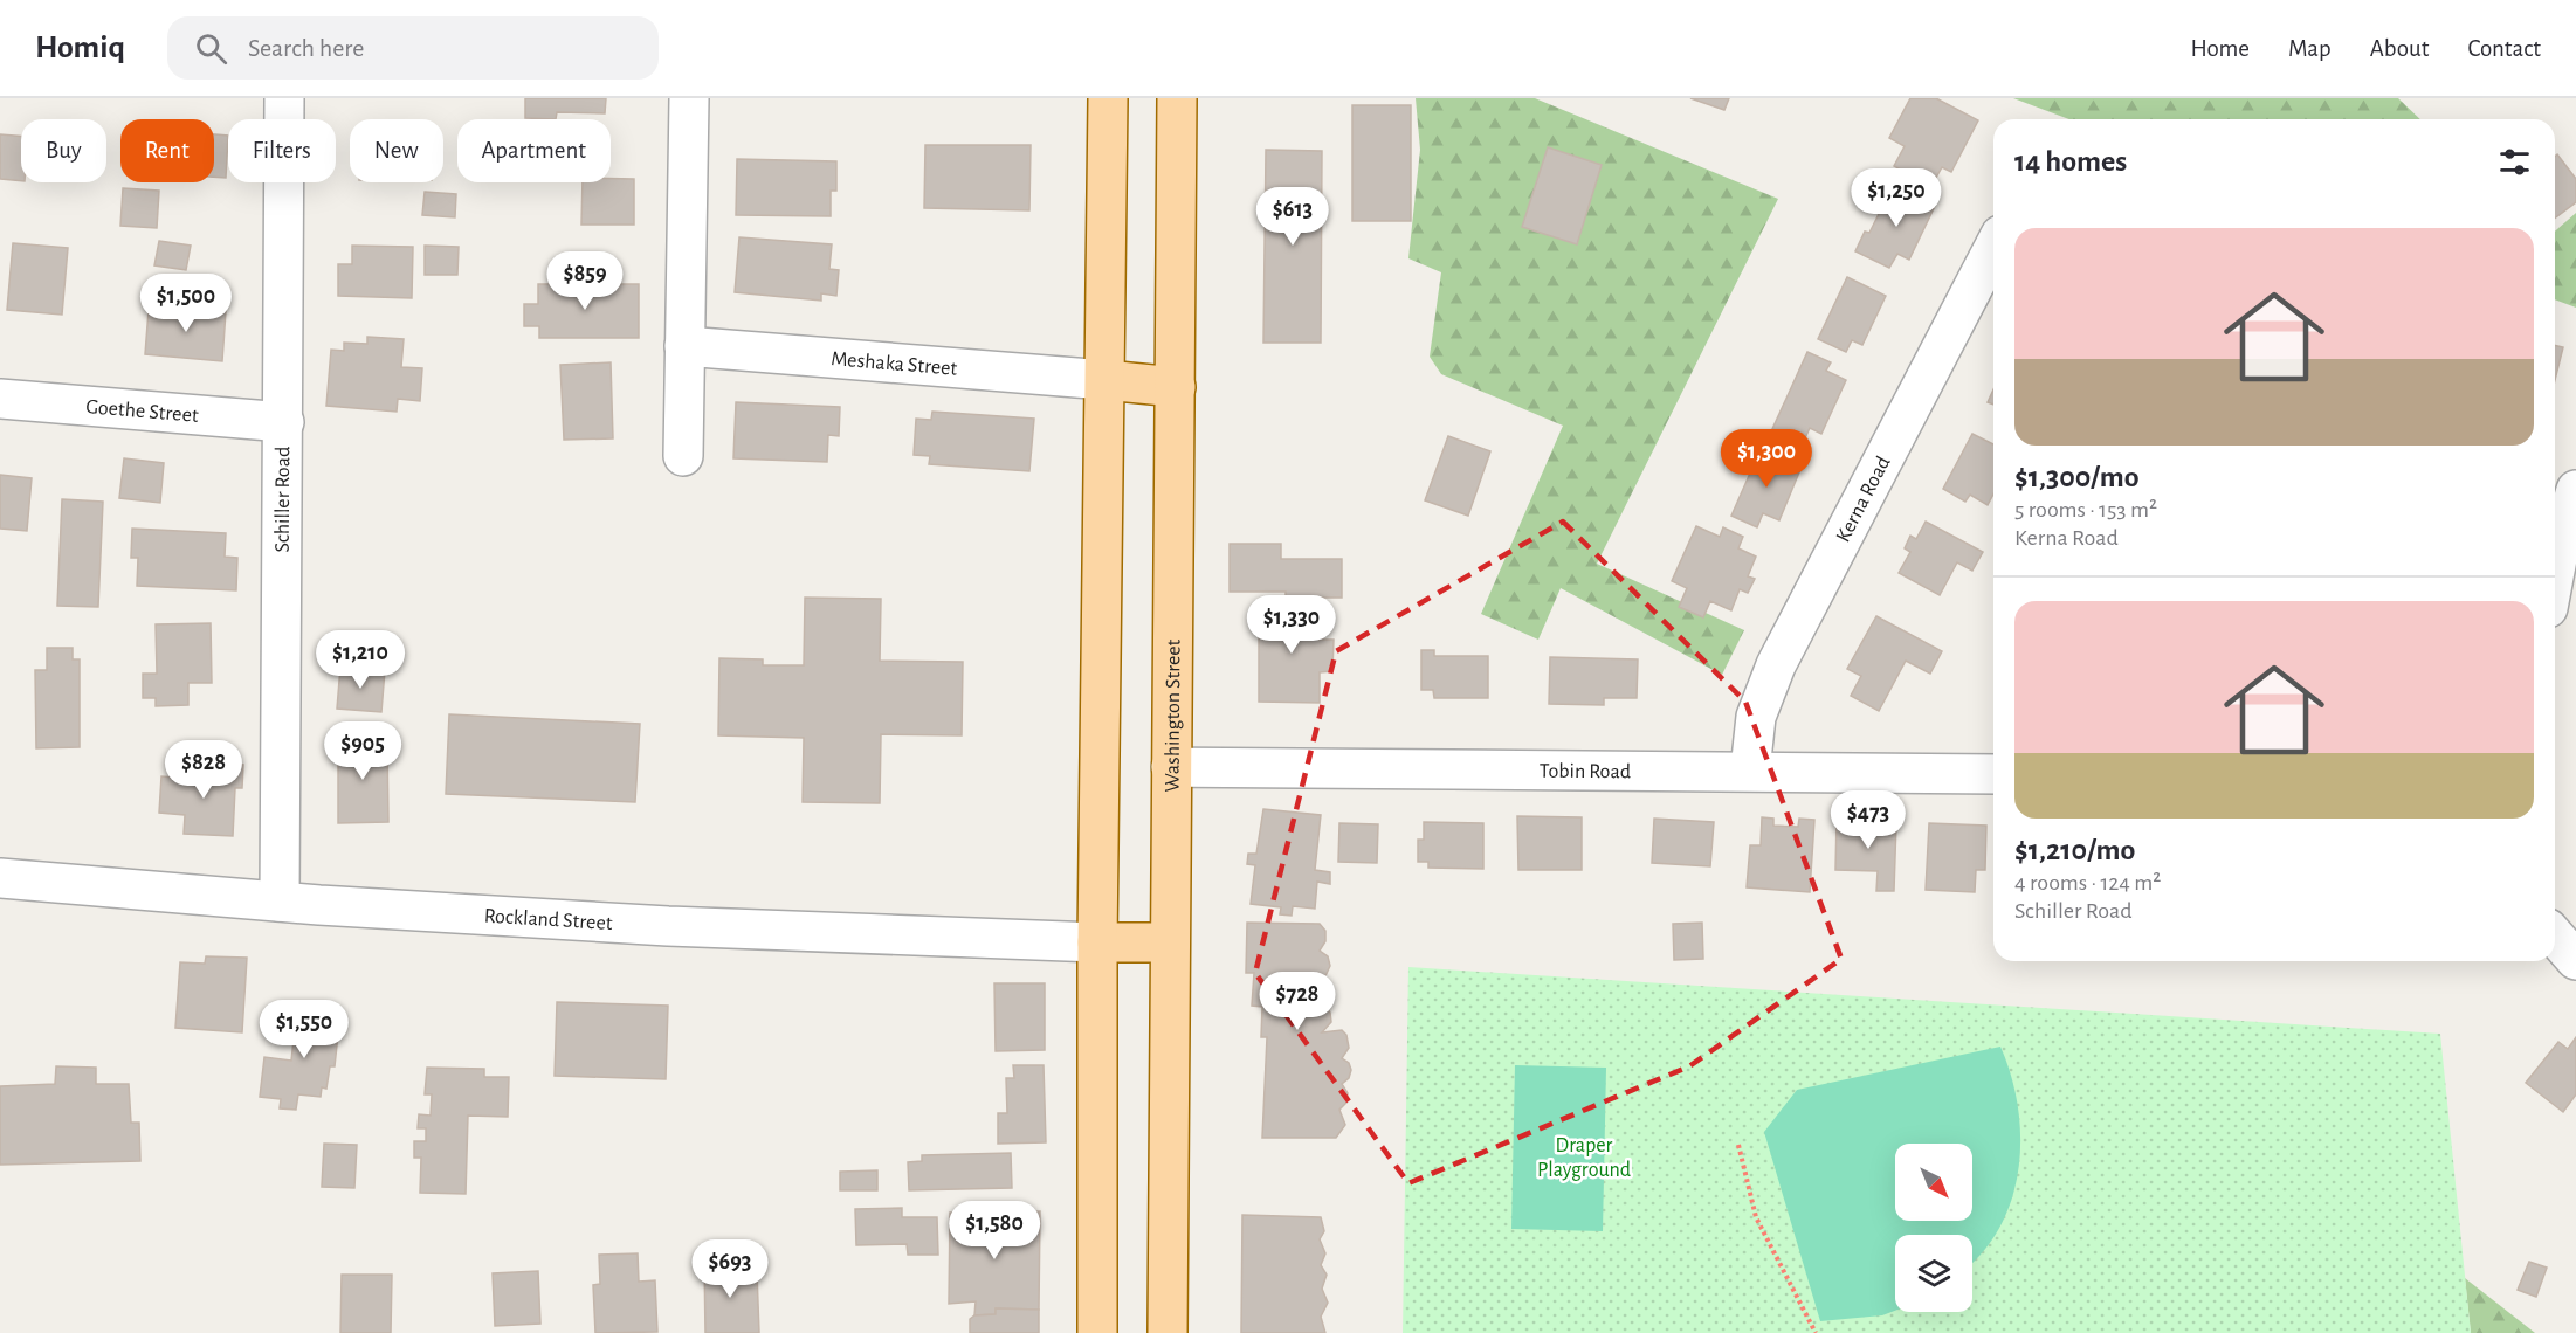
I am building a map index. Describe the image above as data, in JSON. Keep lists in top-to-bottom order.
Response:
{
  "streets": {
    "main road": ["Washington Street"],
    "street": [
      "Meshaka Street",
      "Goethe Street",
      "Kerna Road",
      "Schiller Road",
      "Tobin Road",
      "Rockland Street"
    ]
  },
  "crossings": [
    ["Goethe Street", "Schiller Road"],
    ["Kerna Road", "Tobin Road"],
    ["Schiller Road", "Rockland Street"],
    ["Washington Street", "Tobin Road"]
  ],
  "parks": ["Draper Playground"],
  "north": "bottom right",
  "page": {
    "header": "Homiq",
    "search": "Search here",
    "nav": [
      "Home",
      "Map",
      "About",
      "Contact"
    ],
    "chip": [
      "Buy",
      "Rent",
      "Filters",
      "New",
      "Apartment"
    ],
    "heading": "14 homes",
    "price": [
      "$1,250",
      "$613",
      "$859",
      "$1,500",
      "$1,300",
      "$1,330",
      "$1,210",
      "$905",
      "$828",
      "$473",
      "$728",
      "$1,550",
      "$1,580",
      "$693"
    ],
    "list": [
      {
        "name": "$1,300/mo",
        "note": "5 rooms · 153 m² · Kerna Road"
      },
      {
        "name": "$1,210/mo",
        "note": "4 rooms · 124 m² · Schiller Road"
      }
    ]
  }
}
